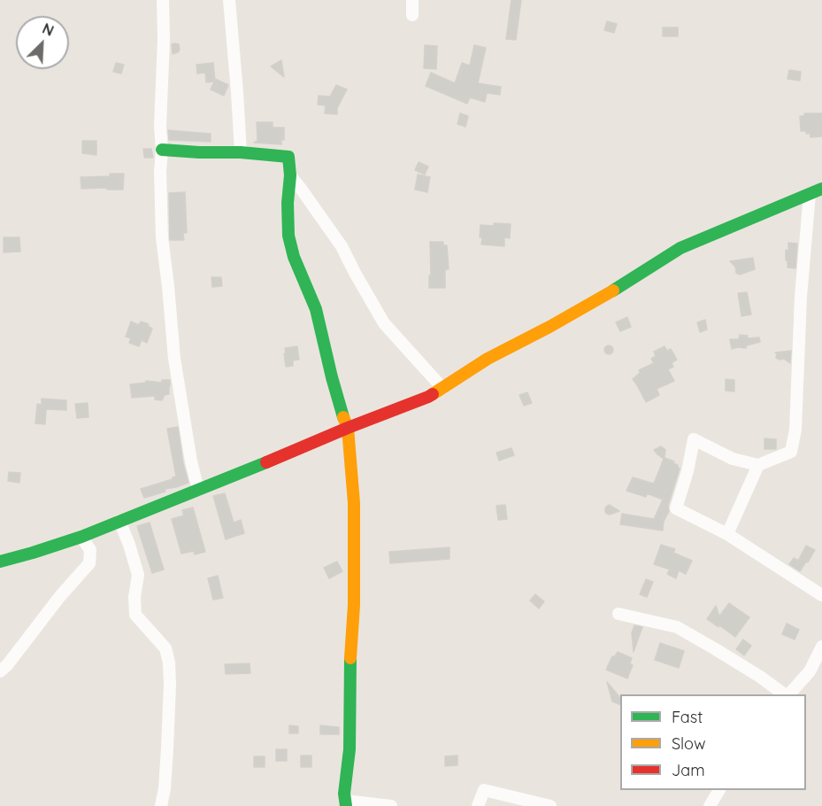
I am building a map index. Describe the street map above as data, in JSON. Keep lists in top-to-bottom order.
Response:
{
  "legend": ["Fast", "Slow", "Jam"],
  "north": "top right"
}
